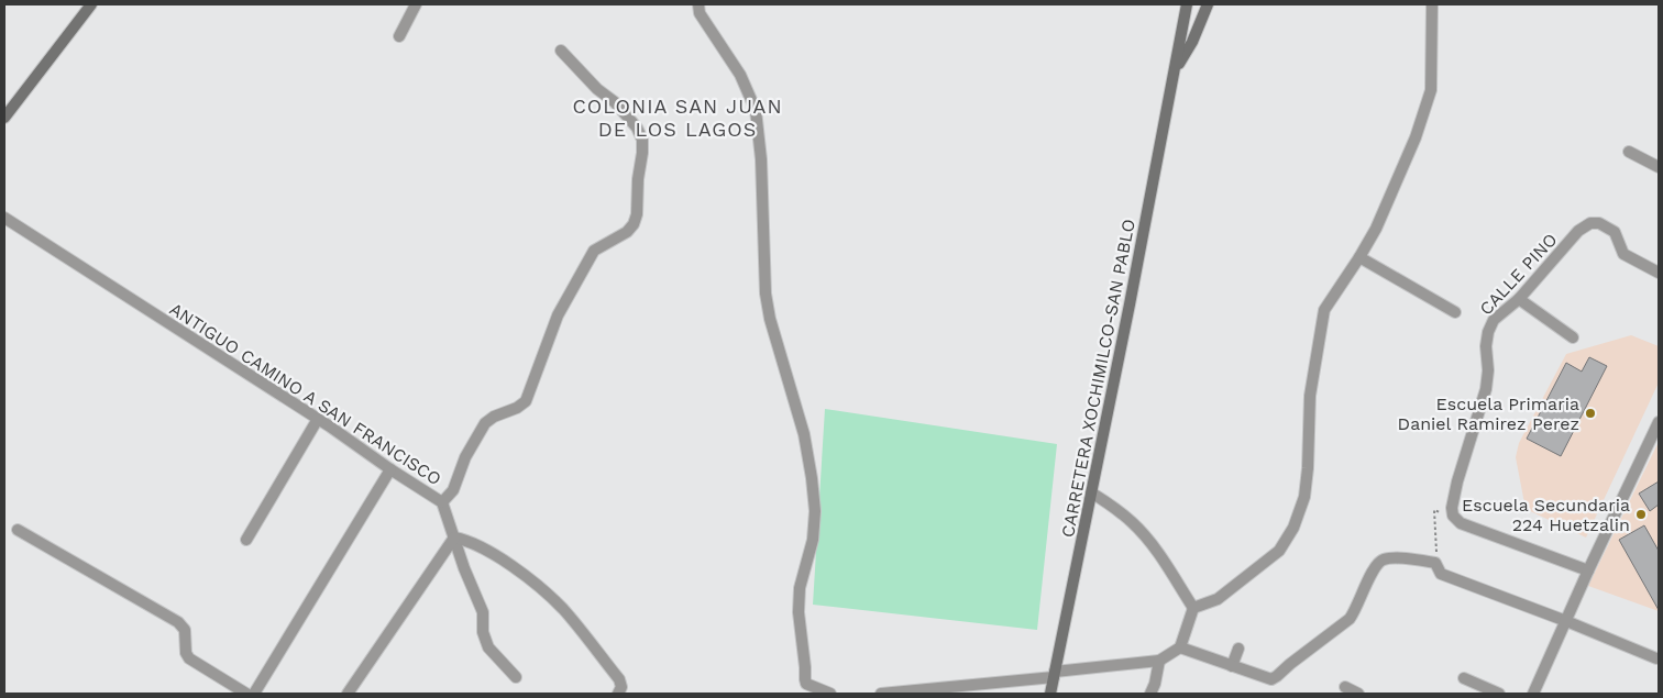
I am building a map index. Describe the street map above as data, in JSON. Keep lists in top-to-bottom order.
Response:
{
  "streets": {
    "street": ["CALLE PINO", "CARRETERA XOCHIMILCO-SAN PABLO", "ANTIGUO CAMINO A SAN FRANCISCO"]
  },
  "districts": ["COLONIA SAN JUAN DE LOS LAGOS"],
  "places": ["Escuela Primaria Daniel Ramirez Perez", "Escuela Secundaria 224 Huetzalin"]
}
